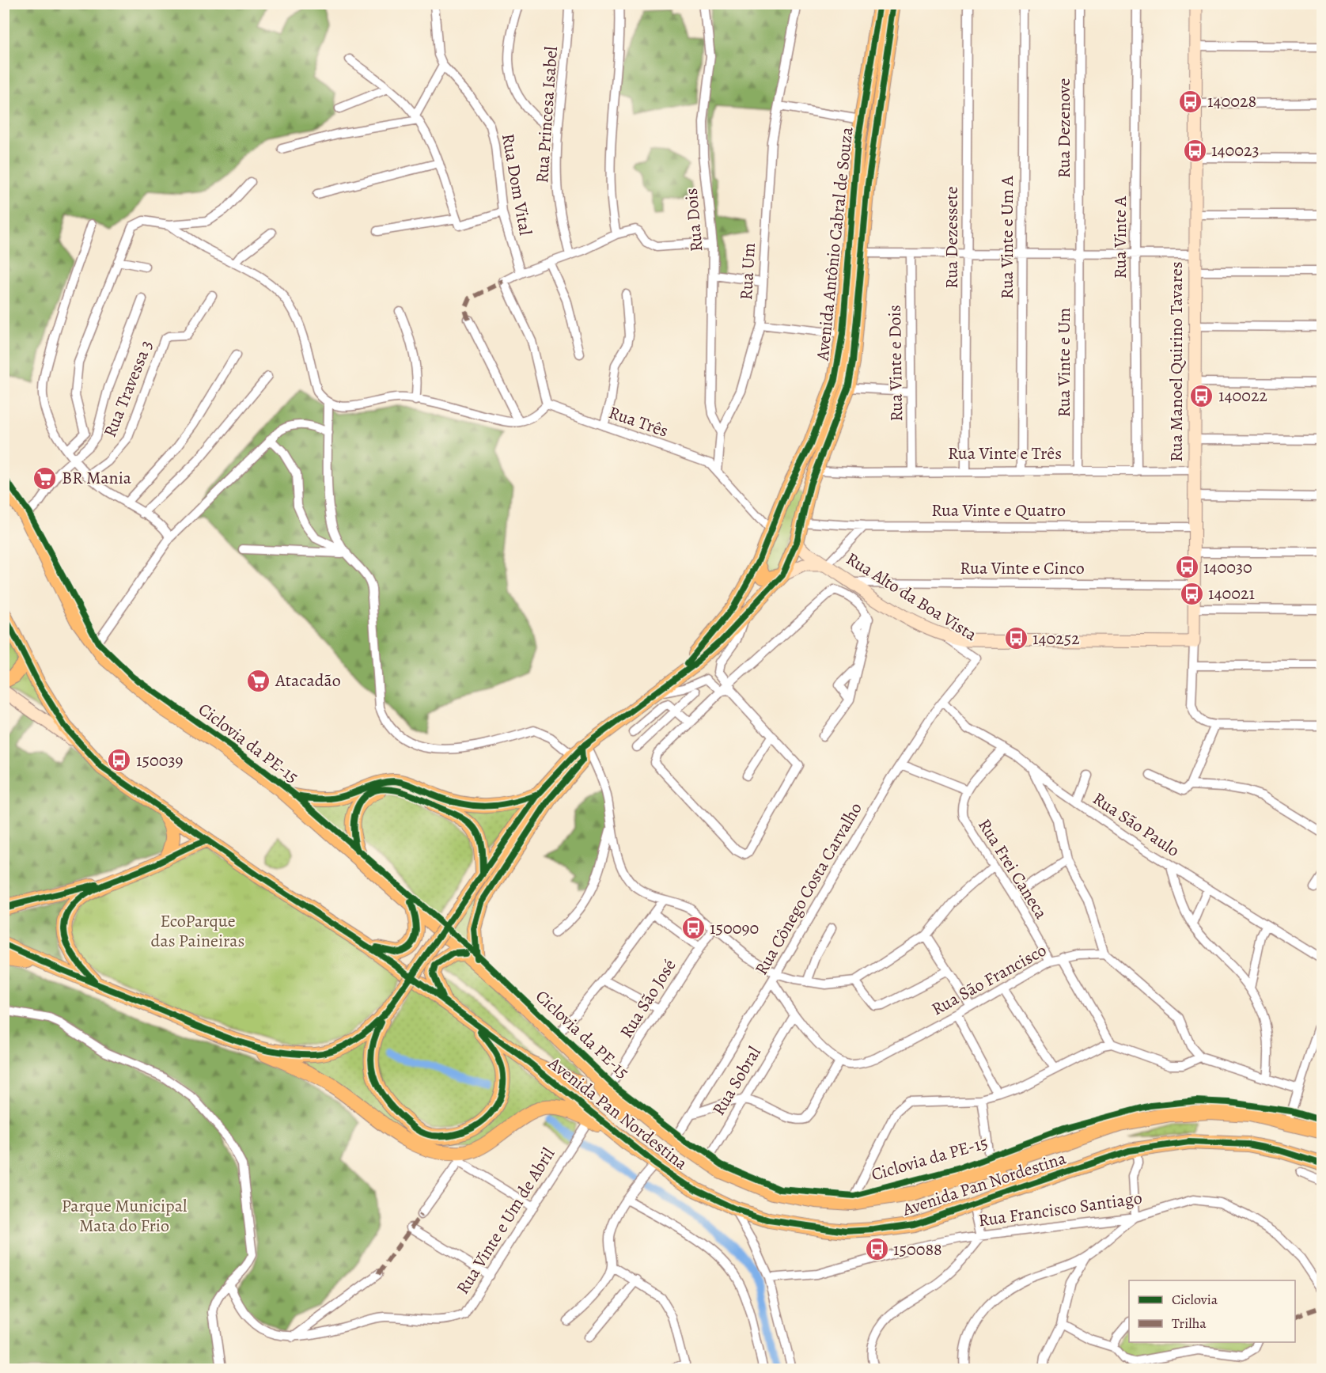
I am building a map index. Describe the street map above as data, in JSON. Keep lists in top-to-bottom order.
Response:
{
  "streets": {
    "highway": ["Avenida Antônio Cabral de Souza", "Avenida Pan Nordestina"],
    "main road": ["Rua Manoel Quirino Tavares", "Rua Alto da Boa Vista"],
    "street": [
      "Rua Princesa Isabel",
      "Rua Dezenove",
      "Rua Dom Vital",
      "Rua Dois",
      "Rua Dezessete",
      "Rua Vinte e Um A",
      "Rua Vinte A",
      "Rua Um",
      "Rua Vinte e Um",
      "Rua Vinte e Dois",
      "Rua Travessa 3",
      "Rua Três",
      "Rua Vinte e Três",
      "Rua Vinte e Quatro",
      "Rua Vinte e Cinco",
      "Rua São Paulo",
      "Rua Frei Caneca",
      "Rua Cônego Costa Carvalho",
      "Rua São Francisco",
      "Rua São José",
      "Rua Sobral",
      "Rua Francisco Santiago",
      "Rua Vinte e Um de Abril"
    ],
    "cycle path": ["Ciclovia da PE-15"]
  },
  "crossings": [
    ["Rua Dezenove", "Rua Vinte e Um"],
    ["Rua Dois", "Rua Um"],
    ["Rua Dezessete", "Rua Vinte e Três"],
    ["Rua Vinte e Um A", "Rua Vinte e Três"],
    ["Rua Vinte A", "Rua Vinte e Três"],
    ["Avenida Antônio Cabral de Souza", "Rua Três"],
    ["Avenida Antônio Cabral de Souza", "Rua Vinte e Três"],
    ["Avenida Antônio Cabral de Souza", "Rua Vinte e Quatro"],
    ["Avenida Antônio Cabral de Souza", "Rua Alto da Boa Vista"],
    ["Rua Manoel Quirino Tavares", "Rua Vinte e Três"],
    ["Rua Manoel Quirino Tavares", "Rua Vinte e Quatro"],
    ["Rua Manoel Quirino Tavares", "Rua Vinte e Cinco"],
    ["Rua Vinte e Um", "Rua Vinte e Três"],
    ["Rua Vinte e Dois", "Rua Vinte e Três"],
    ["Rua Vinte e Cinco", "Rua Alto da Boa Vista"],
    ["Rua Alto da Boa Vista", "Rua Cônego Costa Carvalho"],
    ["Rua São Paulo", "Rua Frei Caneca"],
    ["Rua São Paulo", "Rua Cônego Costa Carvalho"],
    ["Rua Frei Caneca", "Rua São Francisco"],
    ["Rua Cônego Costa Carvalho", "Avenida Pan Nordestina"],
    ["Rua São José", "Avenida Pan Nordestina"],
    ["Rua Sobral", "Avenida Pan Nordestina"],
    ["Avenida Pan Nordestina", "Rua Vinte e Um de Abril"]
  ],
  "parks": ["EcoParque das Paineiras", "Parque Municipal Mata do Frio"],
  "places": {
    "bus stop": [
      "140028",
      "140023",
      "140022",
      "140030",
      "140021",
      "140252",
      "150039",
      "150090",
      "150088"
    ],
    "supermarket": ["BR Mania", "Atacadão"]
  },
  "legend": ["Ciclovia", "Trilha"]
}
